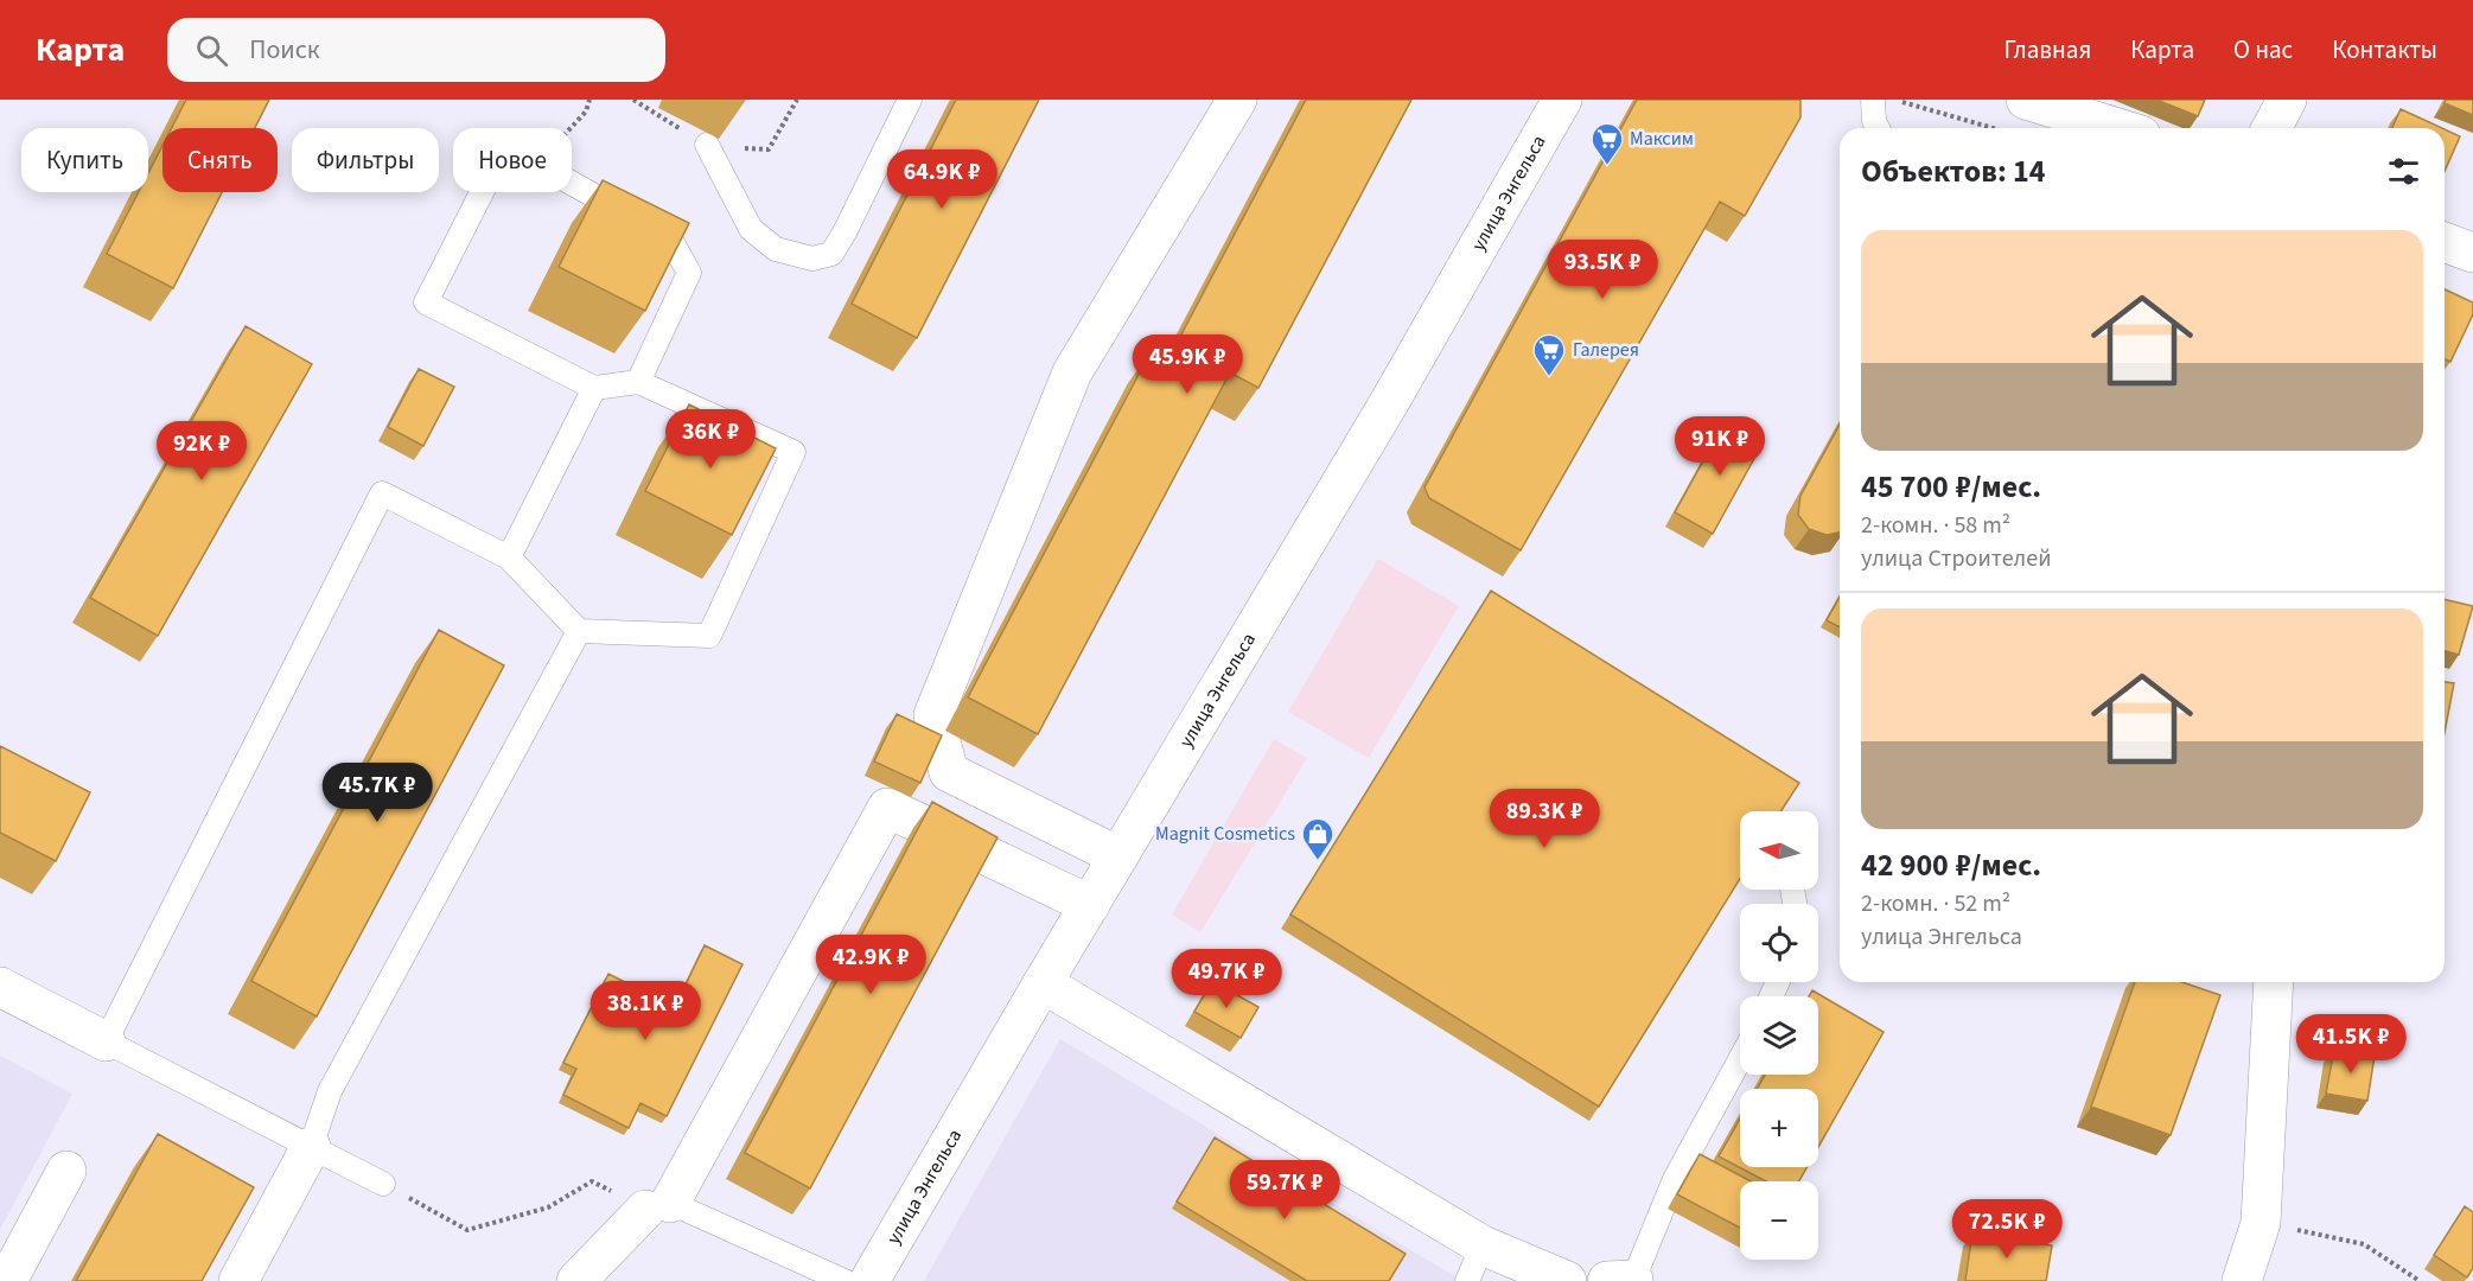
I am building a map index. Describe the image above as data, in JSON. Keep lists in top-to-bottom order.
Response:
{
  "streets": {
    "street": ["улица Энгельса"]
  },
  "places": {
    "supermarket": ["Максим", "Галерея"],
    "shop": ["Magnit Cosmetics"]
  },
  "north": "left",
  "page": {
    "header": "Карта",
    "search": "Поиск",
    "nav": [
      "Главная",
      "Карта",
      "О нас",
      "Контакты"
    ],
    "chip": [
      "Купить",
      "Снять",
      "Фильтры",
      "Новое"
    ],
    "heading": "Объектов: 14",
    "price": [
      "64.9K ₽",
      "93.5K ₽",
      "45.9K ₽",
      "36K ₽",
      "91K ₽",
      "92K ₽",
      "45.7K ₽",
      "89.3K ₽",
      "42.9K ₽",
      "49.7K ₽",
      "38.1K ₽",
      "41.5K ₽",
      "59.7K ₽",
      "72.5K ₽"
    ],
    "list": [
      {
        "name": "45 700 ₽/мес.",
        "note": "2-комн. · 58 m² · улица Строителей"
      },
      {
        "name": "42 900 ₽/мес.",
        "note": "2-комн. · 52 m² · улица Энгельса"
      }
    ],
    "map_buttons": ["+", "−"]
  }
}
